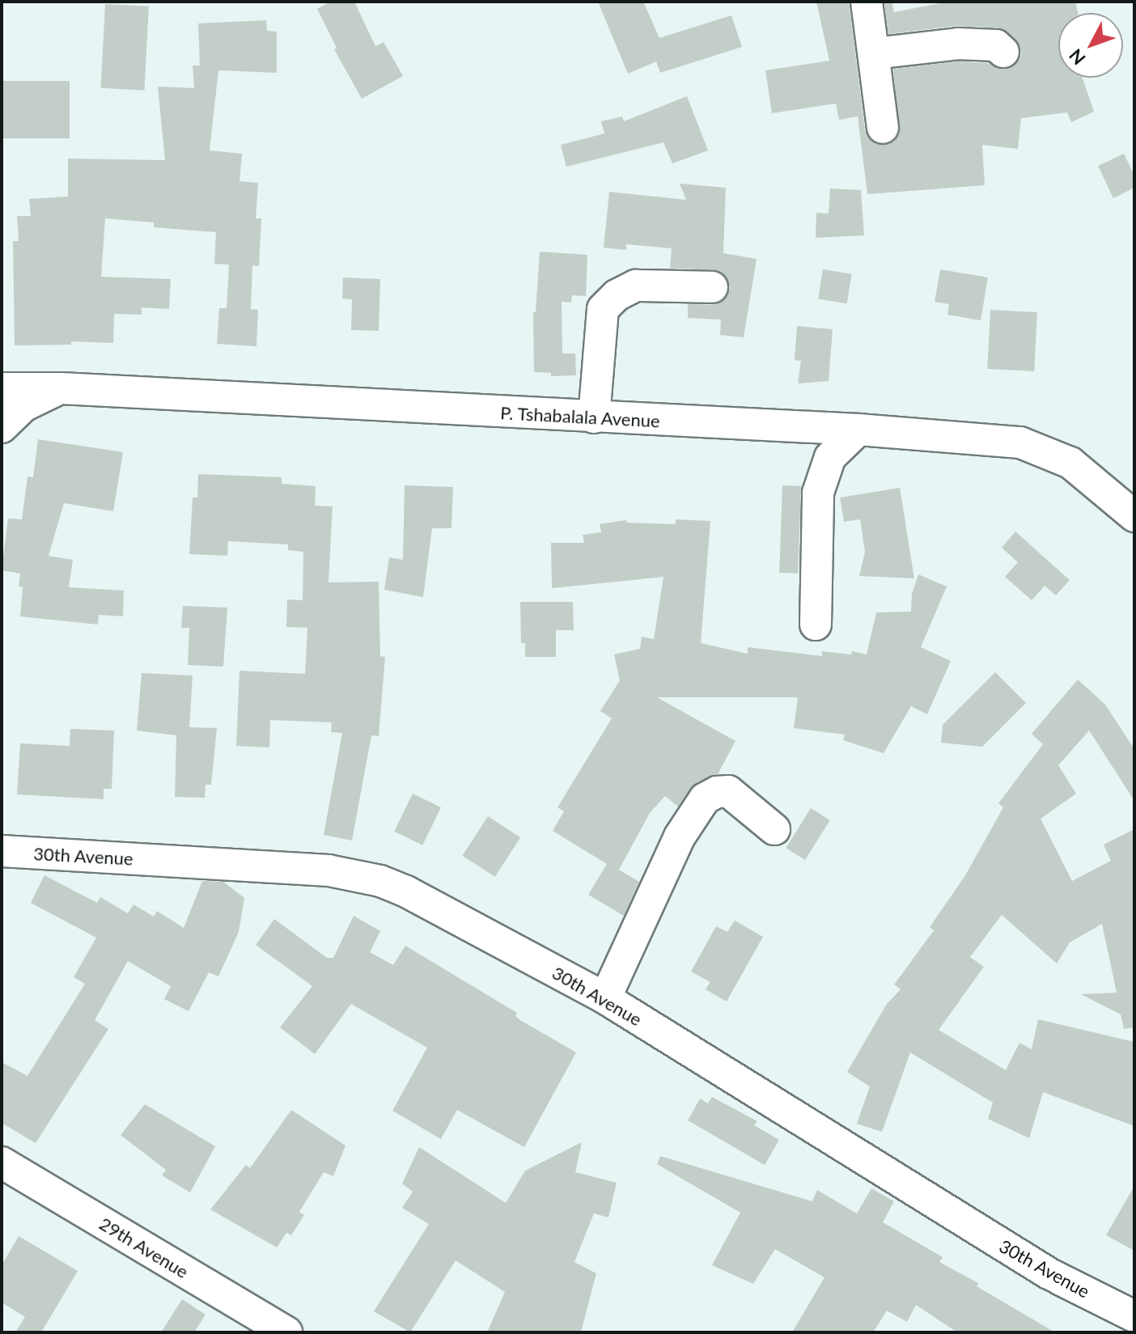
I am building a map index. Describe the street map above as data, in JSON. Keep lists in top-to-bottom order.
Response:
{
  "streets": {
    "street": ["P. Tshabalala Avenue", "30th Avenue", "29th Avenue"]
  },
  "north": "bottom left"
}
